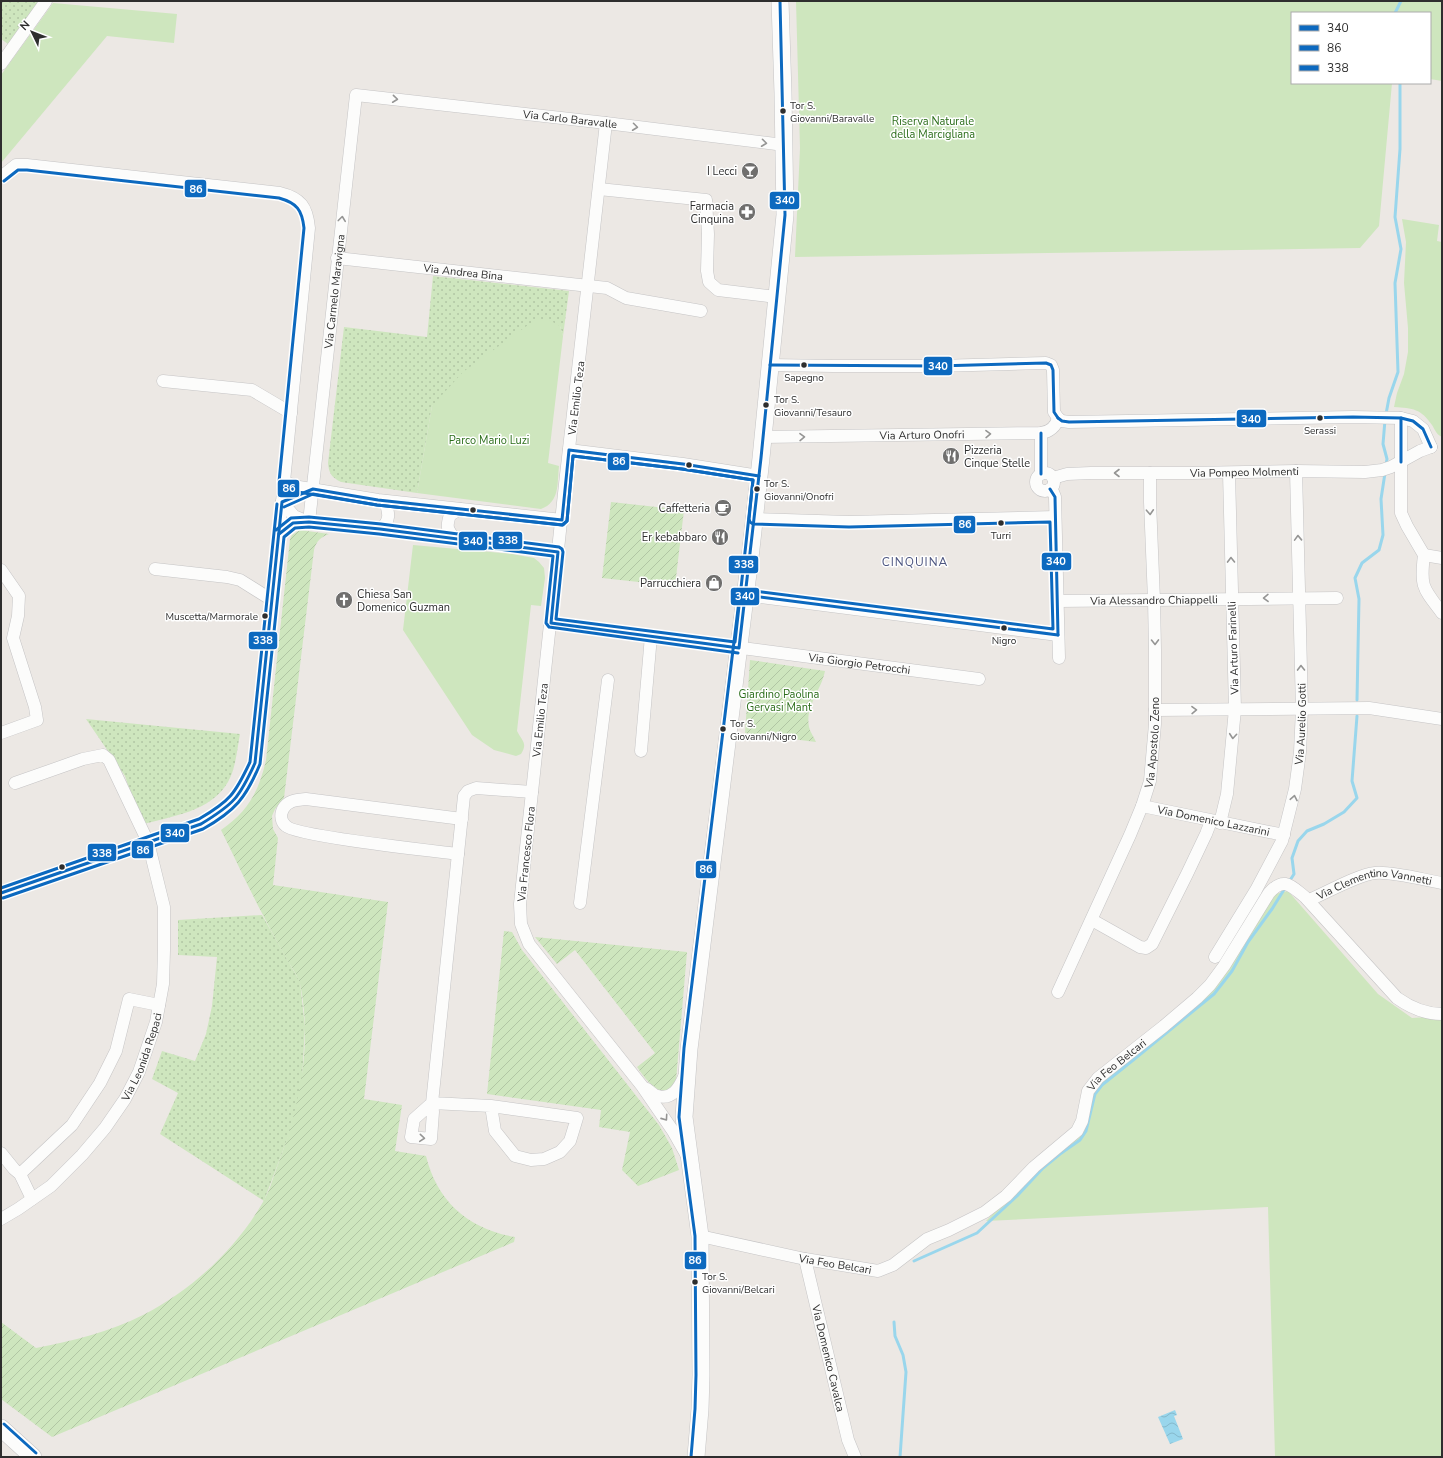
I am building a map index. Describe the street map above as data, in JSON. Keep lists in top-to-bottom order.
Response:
{
  "streets": {
    "street": [
      "Via Carlo Baravalle",
      "Via Andrea Bina",
      "Via Carmelo Maravigna",
      "Via Emilio Teza",
      "Via Arturo Onofri",
      "Via Pompeo Molmenti",
      "Via Alessandro Chiappelli",
      "Via Arturo Farinelli",
      "Via Giorgio Petrocchi",
      "Via Aurelio Gotti",
      "Via Apostolo Zeno",
      "Via Domenico Lazzarini",
      "Via Francesco Flora",
      "Via Clementino Vannetti",
      "Via Leonida Repaci",
      "Via Feo Belcari",
      "Via Domenico Cavalca"
    ]
  },
  "crossings": [
    ["Via Carlo Baravalle", "Via Carmelo Maravigna"],
    ["Via Carlo Baravalle", "Via Emilio Teza"],
    ["Via Andrea Bina", "Via Carmelo Maravigna"],
    ["Via Andrea Bina", "Via Emilio Teza"],
    ["Via Emilio Teza", "Via Giorgio Petrocchi"],
    ["Via Emilio Teza", "Via Francesco Flora"],
    ["Via Pompeo Molmenti", "Via Arturo Farinelli"],
    ["Via Pompeo Molmenti", "Via Aurelio Gotti"],
    ["Via Pompeo Molmenti", "Via Apostolo Zeno"],
    ["Via Alessandro Chiappelli", "Via Arturo Farinelli"],
    ["Via Alessandro Chiappelli", "Via Aurelio Gotti"],
    ["Via Alessandro Chiappelli", "Via Apostolo Zeno"],
    ["Via Arturo Farinelli", "Via Apostolo Zeno"],
    ["Via Arturo Farinelli", "Via Domenico Lazzarini"],
    ["Via Aurelio Gotti", "Via Domenico Lazzarini"],
    ["Via Aurelio Gotti", "Via Feo Belcari"],
    ["Via Apostolo Zeno", "Via Domenico Lazzarini"],
    ["Via Clementino Vannetti", "Via Feo Belcari"],
    ["Via Feo Belcari", "Via Domenico Cavalca"]
  ],
  "one_way": ["Via Carlo Baravalle", "Via Carmelo Maravigna", "Via Aurelio Gotti"],
  "districts": ["CINQUINA"],
  "parks": ["Riserva Naturale della Marcigliana", "Parco Mario Luzi", "Giardino Paolina Gervasi Mant"],
  "places": {
    "other": [
      "Tor S. Giovanni/Baravalle",
      "Sapegno",
      "Tor S. Giovanni/Tesauro",
      "Serassi",
      "Tor S. Giovanni/Onofri",
      "Turri",
      "Muscetta/Marmorale",
      "Nigro",
      "Tor S. Giovanni/Nigro",
      "Tor S. Giovanni/Belcari"
    ],
    "bar": ["I Lecci"],
    "pharmacy": ["Farmacia Cinquina"],
    "restaurant": ["Pizzeria Cinque Stelle", "Er kebabbaro"],
    "cafe": ["Caffetteria"],
    "shop": ["Parrucchiera"],
    "church": ["Chiesa San Domenico Guzman"]
  },
  "lines": ["transit line 340", "transit line 86", "transit line 338"],
  "legend": ["340", "86", "338"],
  "north": "top left"
}
